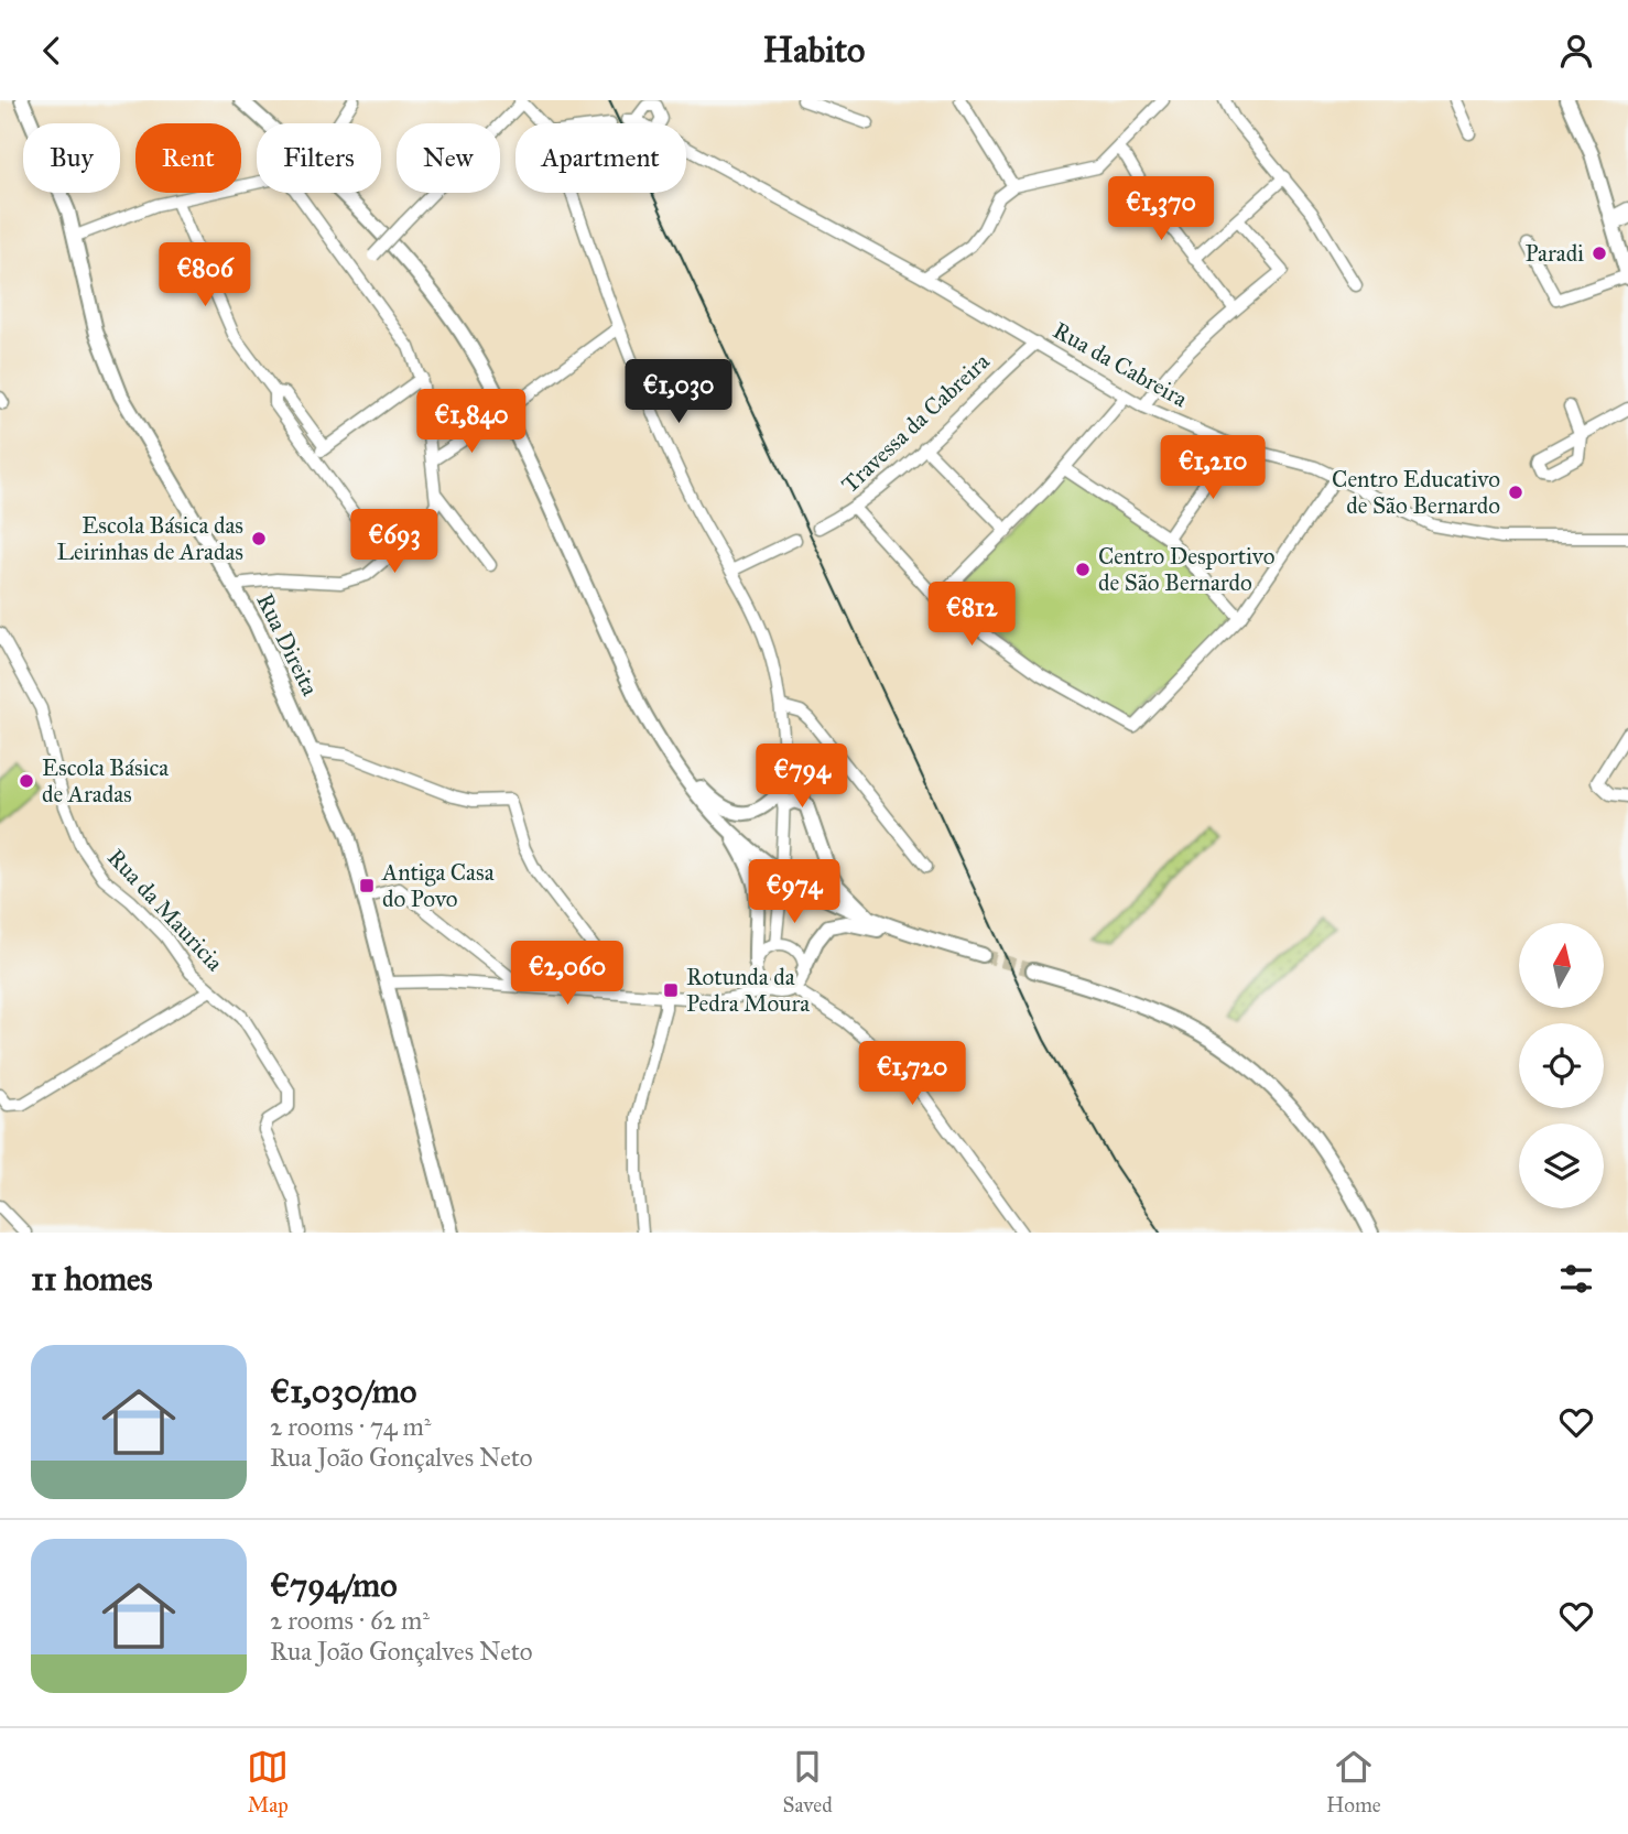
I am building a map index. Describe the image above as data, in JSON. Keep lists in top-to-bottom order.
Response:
{
  "streets": {
    "main road": ["Rua Direita"],
    "street": ["Rua da Cabreira", "Travessa da Cabreira", "Rua da Mauricia"]
  },
  "crossings": [
    ["Rua da Cabreira", "Travessa da Cabreira"]
  ],
  "places": {
    "other": [
      "Paradi",
      "Centro Educativo de São Bernardo",
      "Escola Básica das Leirinhas de Aradas",
      "Centro Desportivo de São Bernardo",
      "Escola Básica de Aradas"
    ],
    "transit": ["Antiga Casa do Povo", "Rotunda da Pedra Moura"]
  },
  "north": "top",
  "page": {
    "header": "Habito",
    "chip": [
      "Buy",
      "Rent",
      "Filters",
      "New",
      "Apartment"
    ],
    "price": [
      "€1,370",
      "€806",
      "€1,030",
      "€1,840",
      "€1,210",
      "€693",
      "€812",
      "€794",
      "€974",
      "€2,060",
      "€1,720"
    ],
    "heading": "11 homes",
    "list": [
      {
        "name": "€1,030/mo",
        "note": "2 rooms · 74 m² · Rua João Gonçalves Neto"
      },
      {
        "name": "€794/mo",
        "note": "2 rooms · 62 m² · Rua João Gonçalves Neto"
      }
    ],
    "tabs": ["Map", "Saved", "Home"]
  }
}
